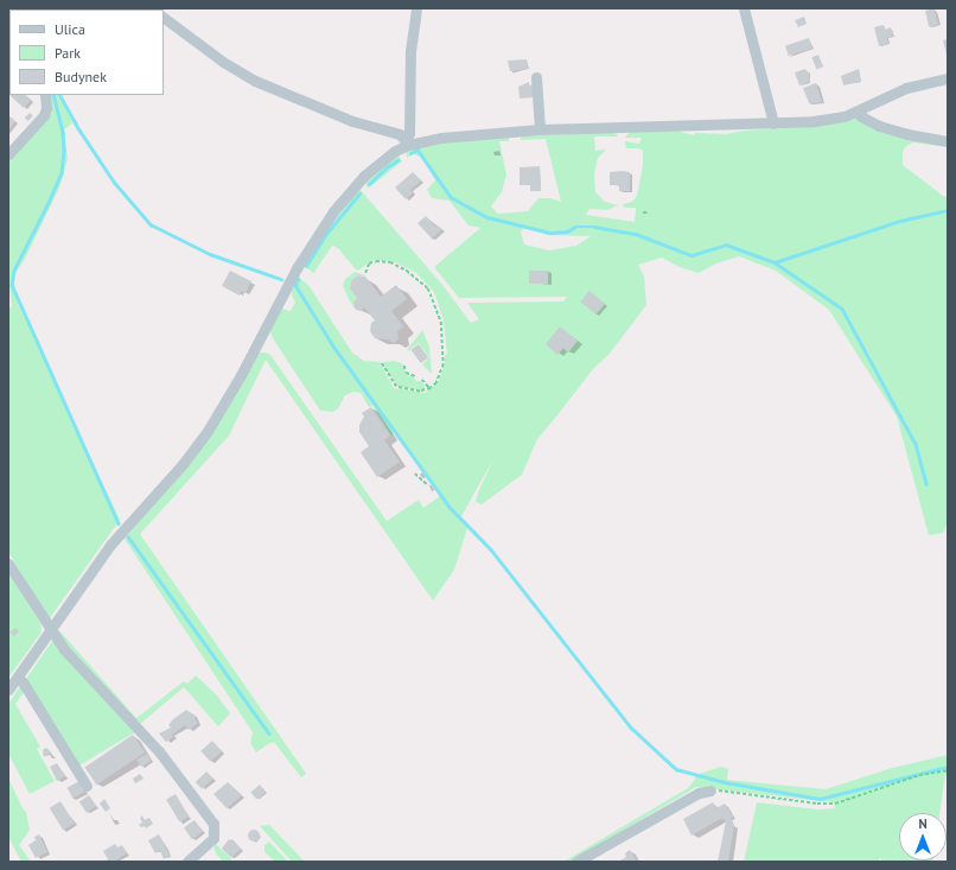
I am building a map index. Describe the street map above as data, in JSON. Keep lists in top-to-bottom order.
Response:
{
  "legend": ["Ulica", "Park", "Budynek"],
  "north": "top"
}
